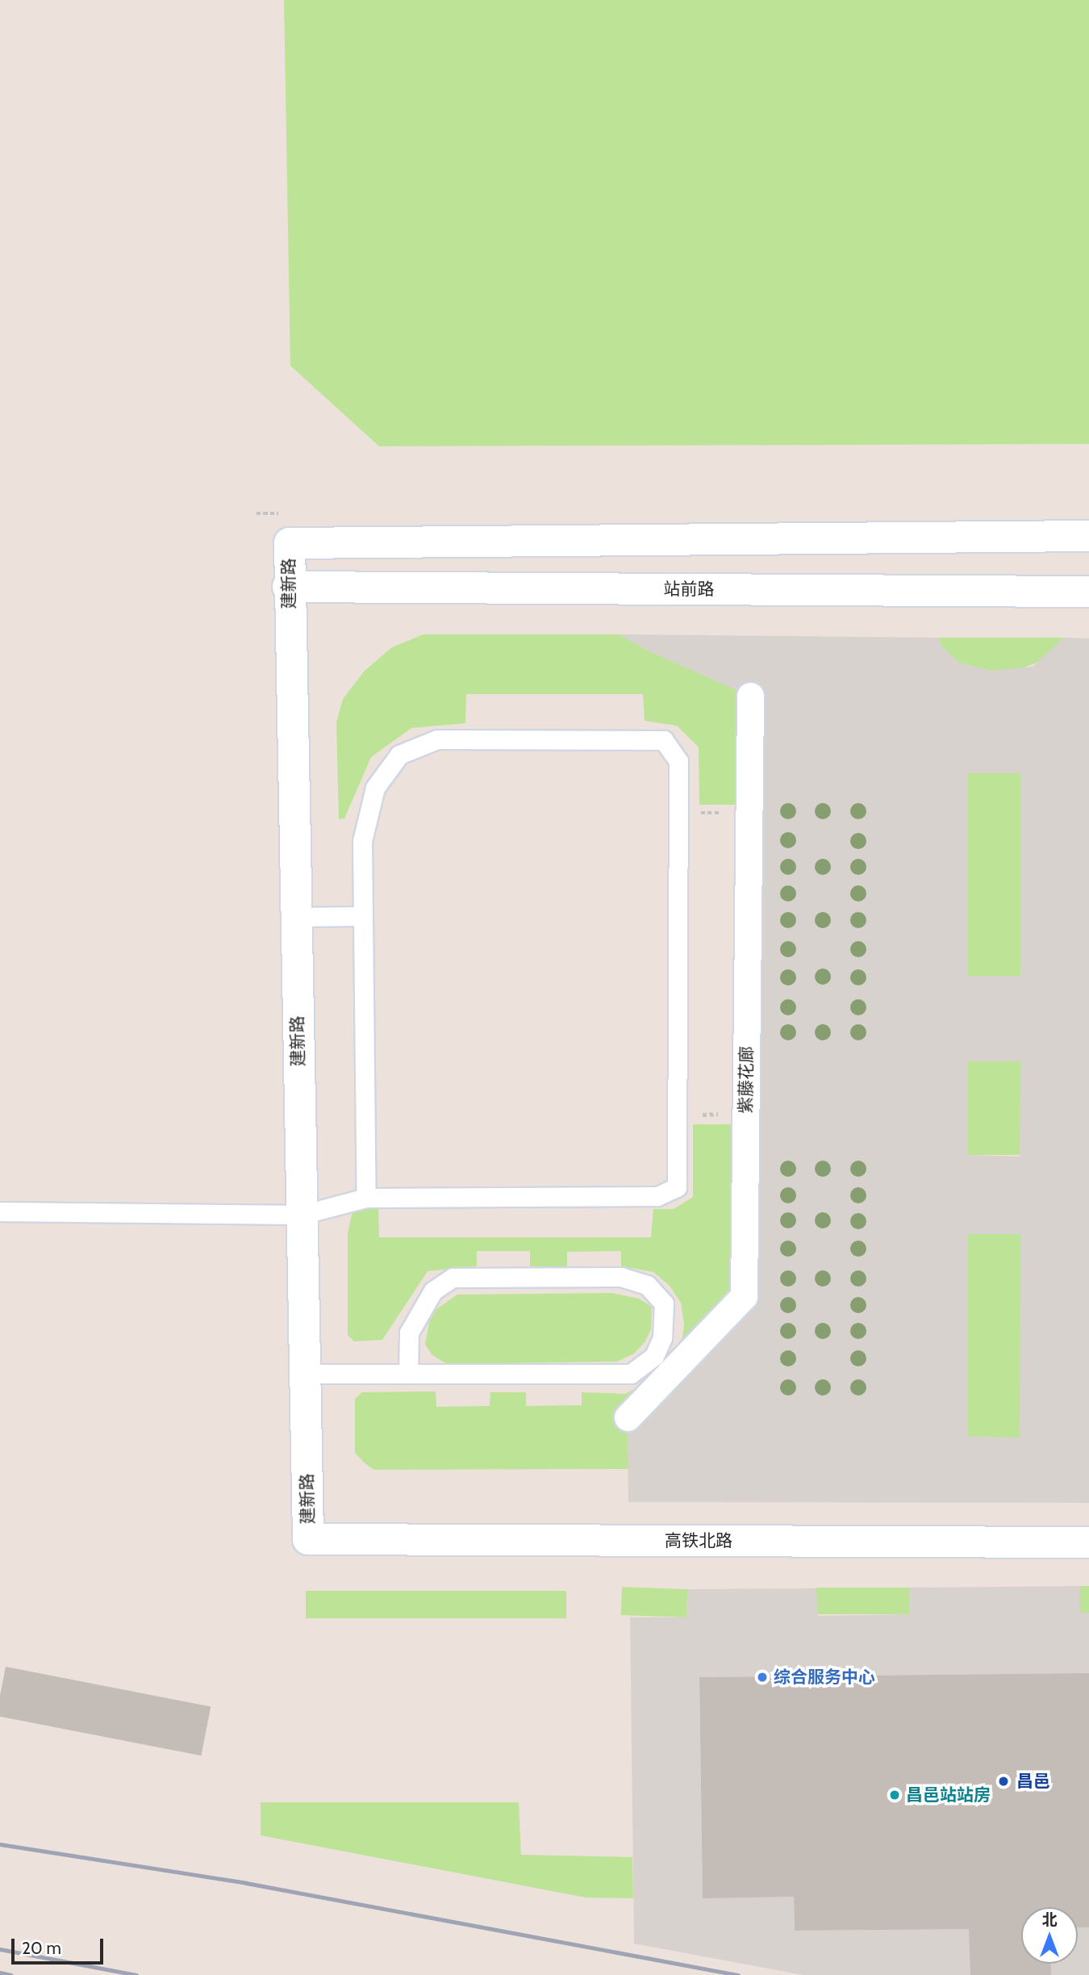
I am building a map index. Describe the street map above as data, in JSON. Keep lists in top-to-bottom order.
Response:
{
  "streets": {
    "street": [
      "建新路",
      "站前路",
      "紫藤花廊",
      "高铁北路"
    ]
  },
  "crossings": [
    ["建新路", "站前路"],
    ["建新路", "高铁北路"]
  ],
  "places": ["综合服务中心", "昌邑", "昌邑站站房"],
  "scale_bar": "20 m",
  "north": "top"
}
